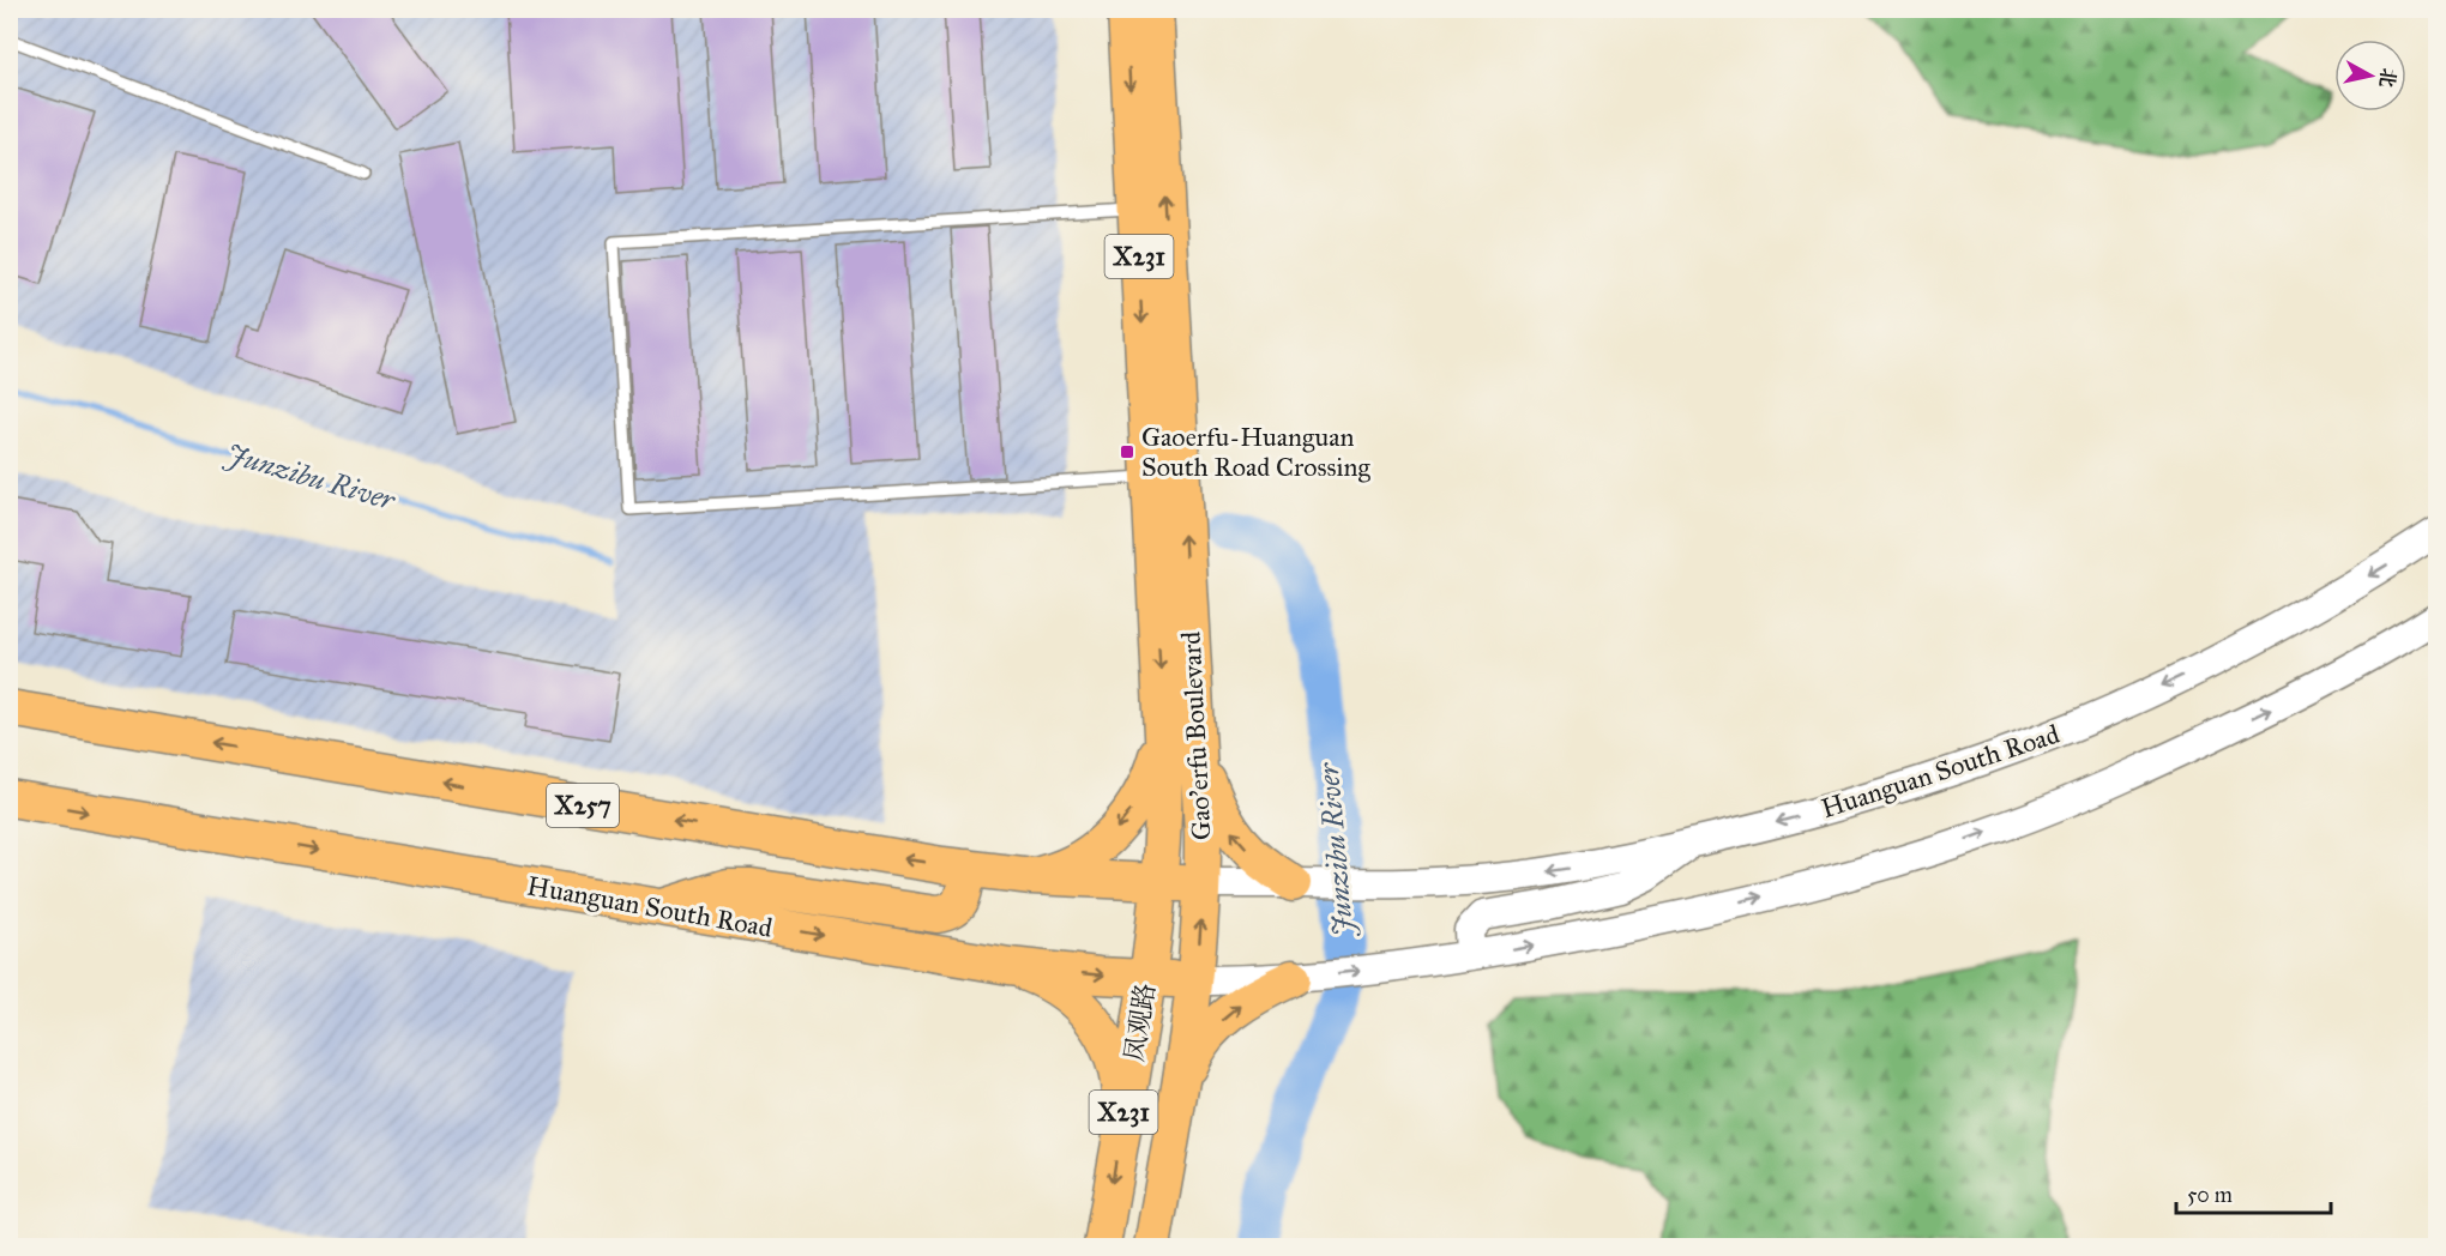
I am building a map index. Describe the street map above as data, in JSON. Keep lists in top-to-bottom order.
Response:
{
  "streets": {
    "main road": [
      "X231",
      "Gao'erfu Boulevard",
      "Huanguan South Road",
      "X257",
      "凤观路"
    ]
  },
  "crossings": [
    ["X231", "Gao'erfu Boulevard"],
    ["Gao'erfu Boulevard", "X257"],
    ["Gao'erfu Boulevard", "凤观路"],
    ["Huanguan South Road", "凤观路"],
    ["X257", "凤观路"]
  ],
  "water": ["Junzibu River"],
  "places": {
    "transit": ["Gaoerfu-Huanguan South Road Crossing"]
  },
  "scale_bar": "50 m",
  "north": "right"
}
